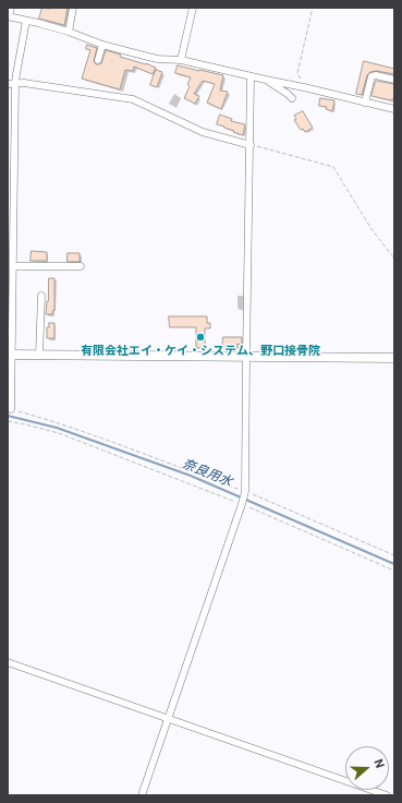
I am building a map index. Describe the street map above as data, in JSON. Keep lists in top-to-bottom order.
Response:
{
  "water": ["奈良用水"],
  "places": ["有限会社エイ・ケイ・システム、野口接骨院"],
  "north": "right"
}
